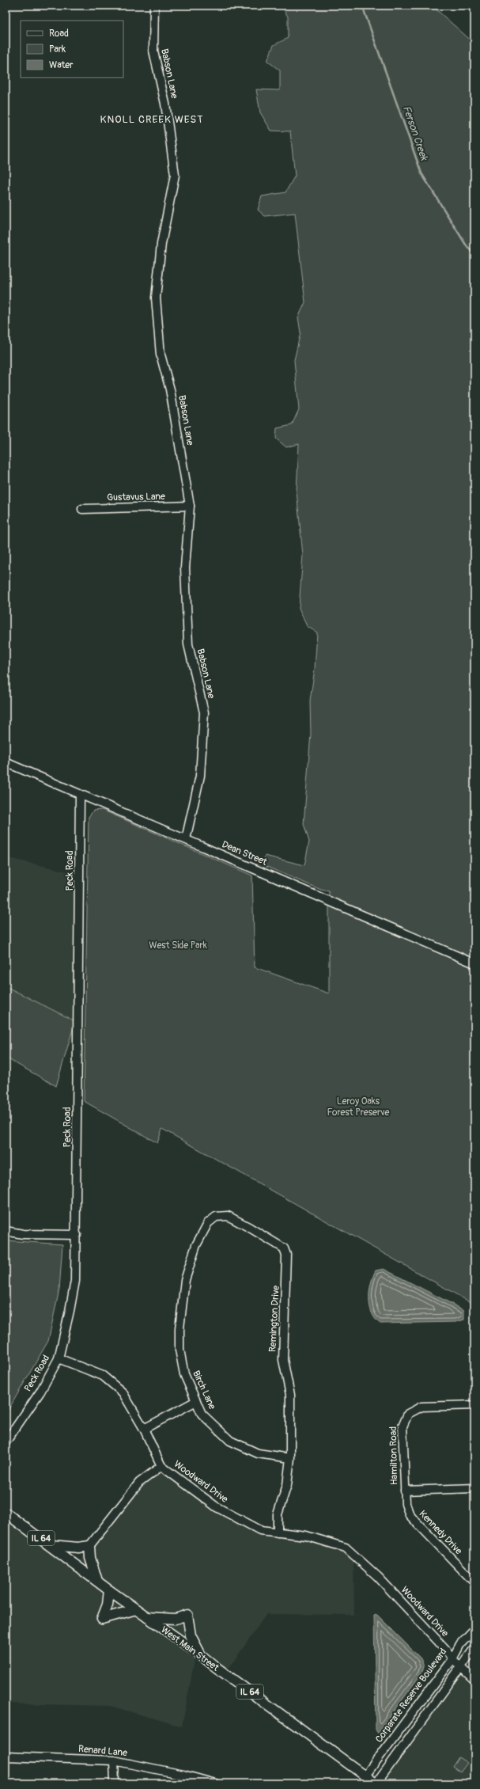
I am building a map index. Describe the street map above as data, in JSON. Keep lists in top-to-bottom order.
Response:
{
  "streets": {
    "main road": ["IL 64", "West Main Street"],
    "street": [
      "Babson Lane",
      "Gustavus Lane",
      "Dean Street",
      "Peck Road",
      "Remington Drive",
      "Birch Lane",
      "Hamilton Road",
      "Woodward Drive",
      "Kennedy Drive",
      "Corparate Reserve Boulevard",
      "Renard Lane"
    ]
  },
  "crossings": [
    ["Babson Lane", "Gustavus Lane"],
    ["Babson Lane", "Dean Street"],
    ["Dean Street", "Peck Road"],
    ["Peck Road", "Woodward Drive"],
    ["Remington Drive", "Birch Lane"],
    ["Remington Drive", "Woodward Drive"],
    ["Hamilton Road", "Kennedy Drive"],
    ["Woodward Drive", "Corparate Reserve Boulevard"],
    ["West Main Street", "Corparate Reserve Boulevard"]
  ],
  "districts": ["KNOLL CREEK WEST"],
  "water": ["Ferson Creek"],
  "parks": ["West Side Park", "Leroy Oaks Forest Preserve"],
  "legend": ["Road", "Park", "Water"]
}
